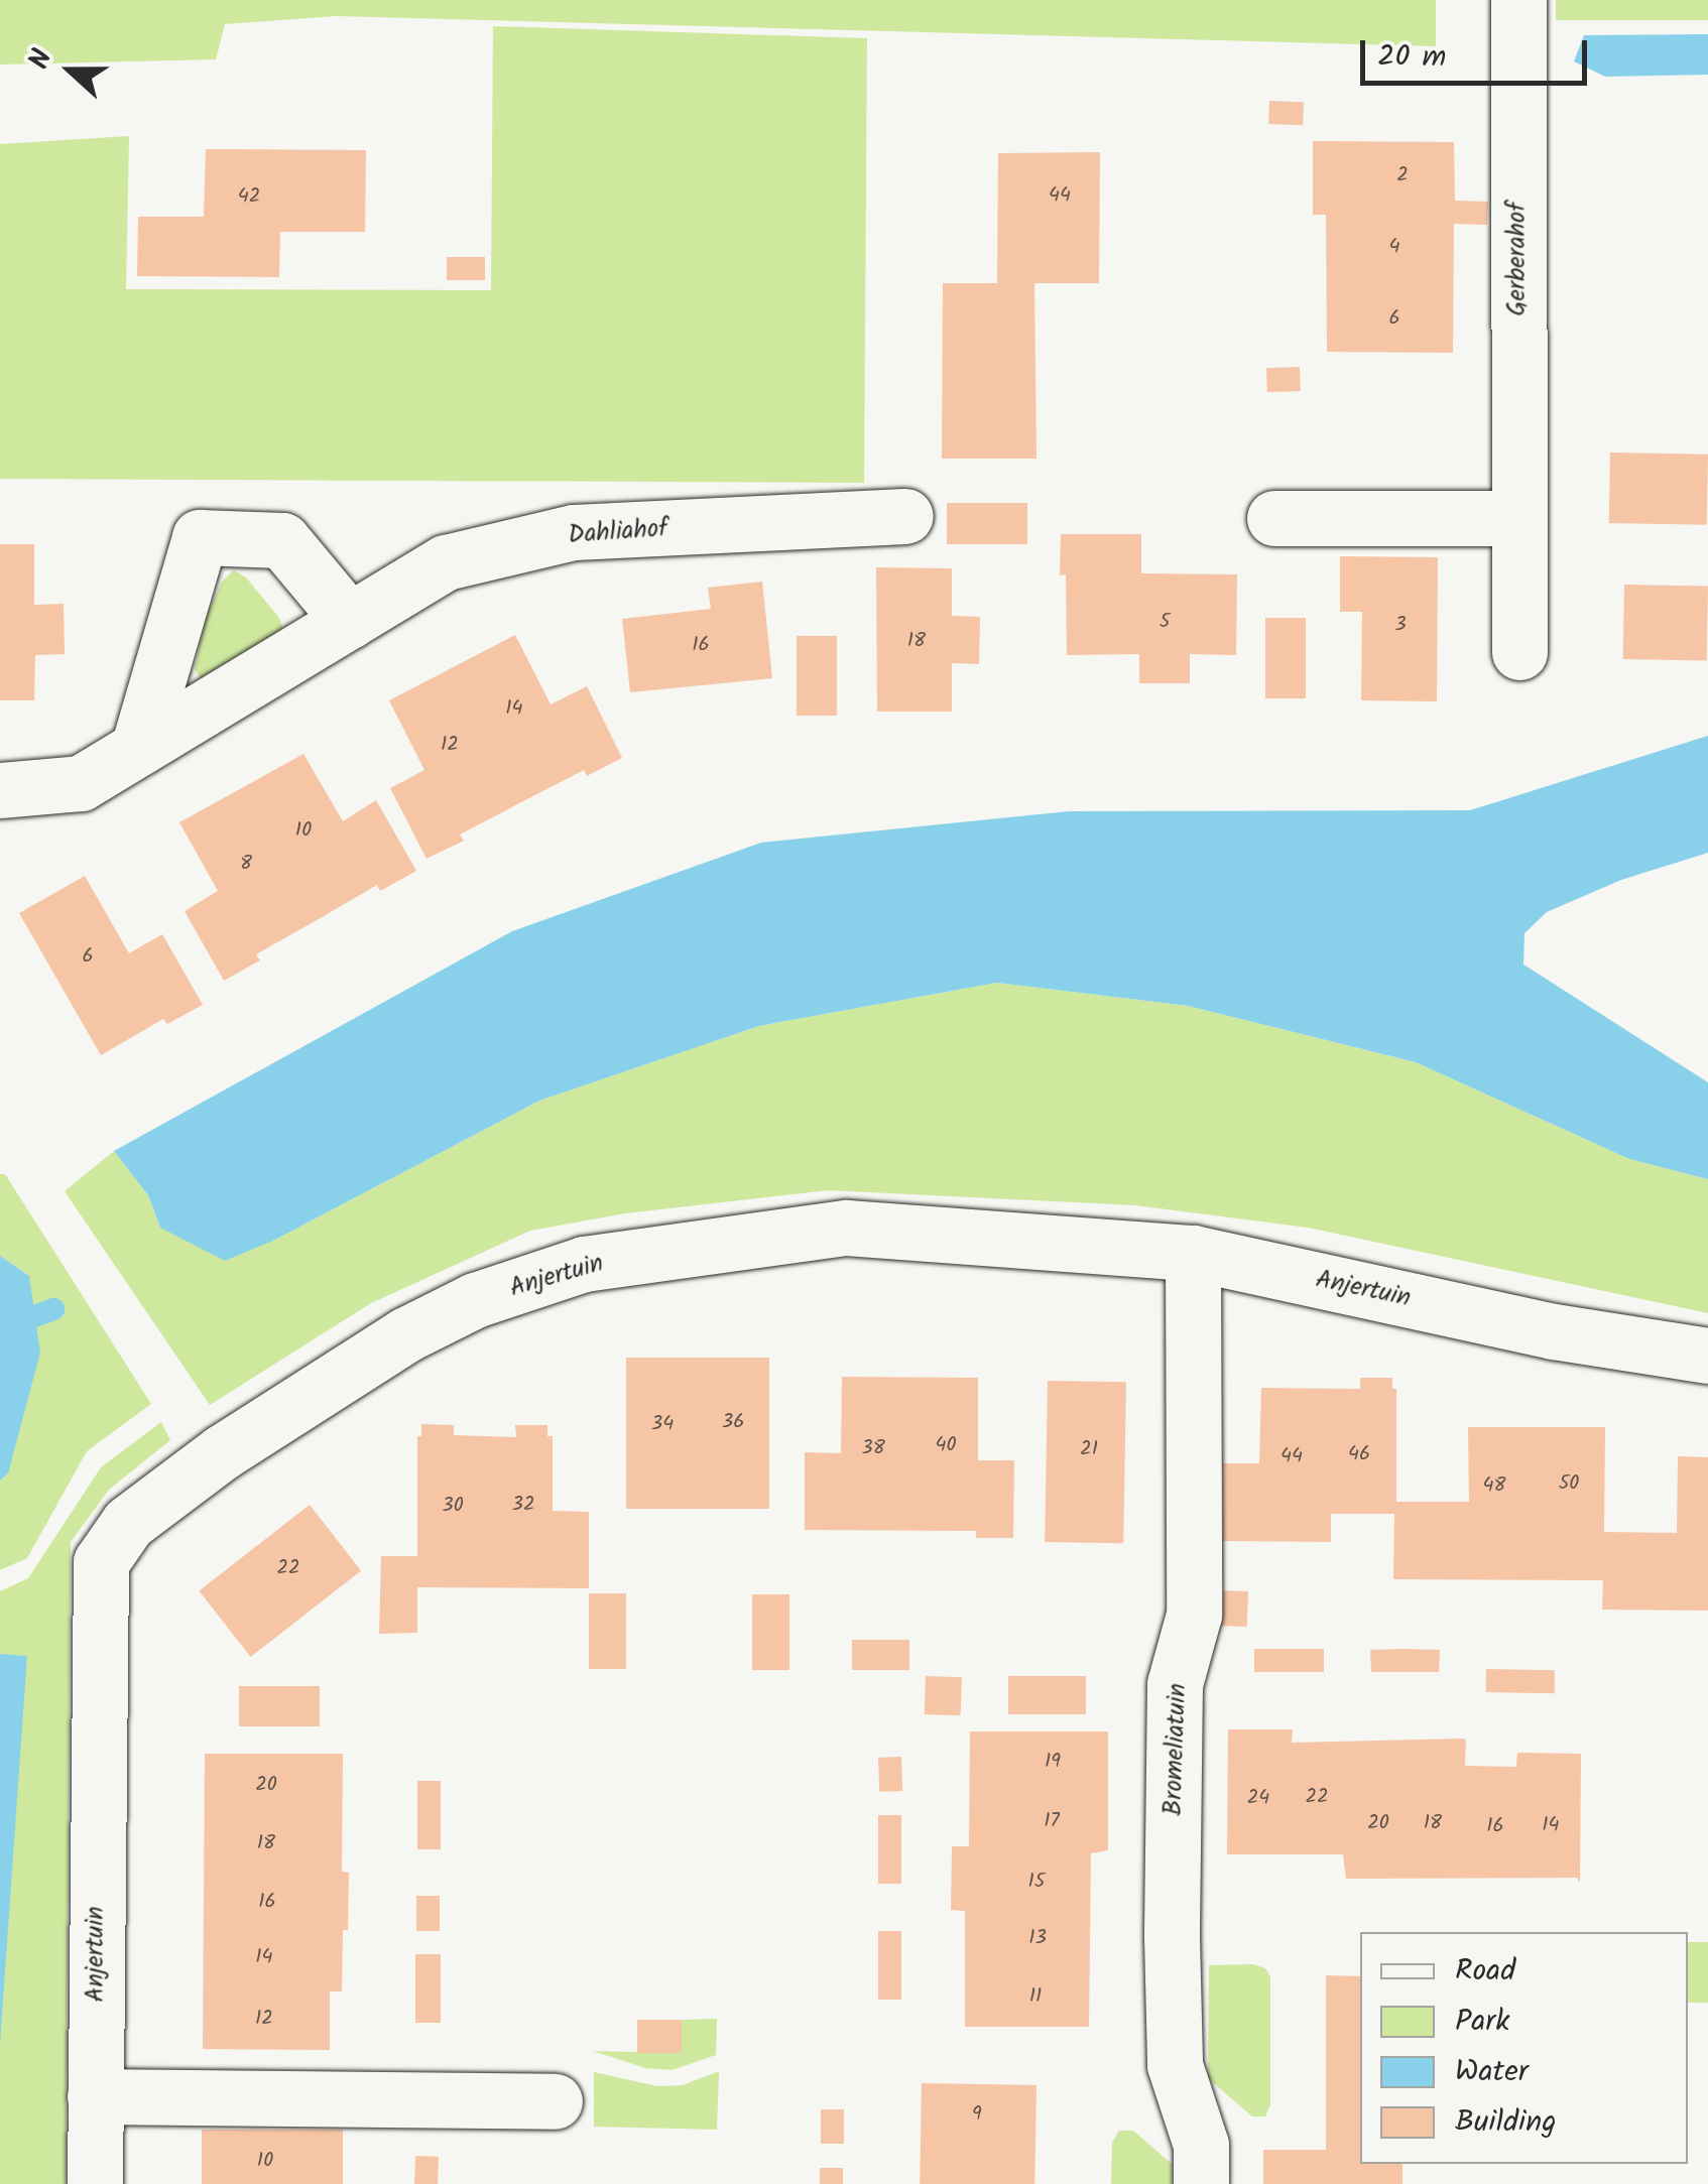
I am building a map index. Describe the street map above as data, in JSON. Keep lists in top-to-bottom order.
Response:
{
  "streets": {
    "street": [
      "Gerberahof",
      "Dahliahof",
      "Anjertuin",
      "Bromeliatuin"
    ]
  },
  "crossings": [
    ["Anjertuin", "Bromeliatuin"]
  ],
  "house_numbers": [
    "2",
    "44",
    "42",
    "4",
    "6",
    "5",
    "3",
    "18",
    "16",
    "14",
    "12",
    "10",
    "8",
    "6",
    "36",
    "34",
    "40",
    "38",
    "21",
    "46",
    "44",
    "50",
    "48",
    "32",
    "30",
    "22",
    "19",
    "20",
    "22",
    "24",
    "17",
    "20",
    "18",
    "14",
    "16",
    "18",
    "15",
    "16",
    "13",
    "14",
    "11",
    "12",
    "9",
    "10"
  ],
  "legend": [
    "Road",
    "Park",
    "Water",
    "Building"
  ],
  "scale_bar": "20 m",
  "north": "left"
}
